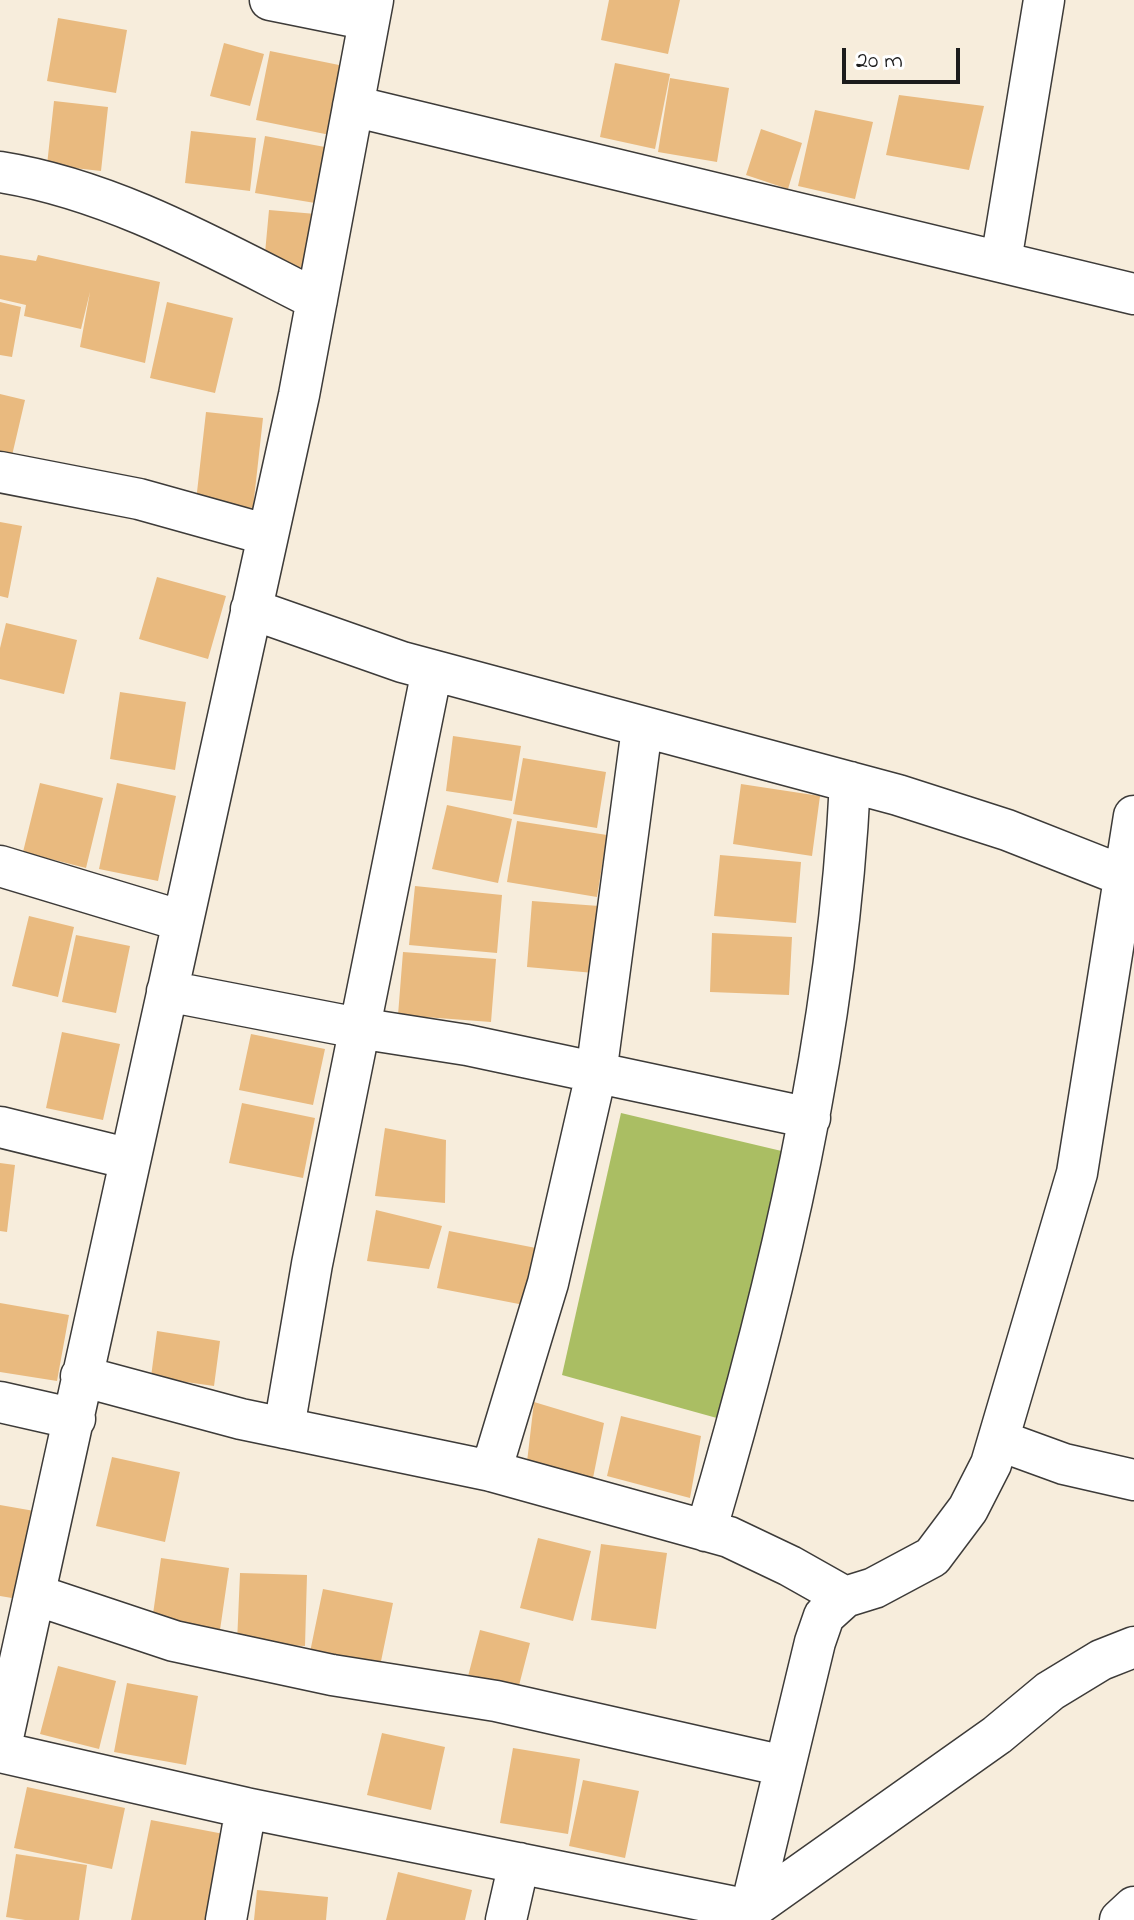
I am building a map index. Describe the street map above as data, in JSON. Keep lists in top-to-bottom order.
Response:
{
  "scale_bar": "20 m"
}
